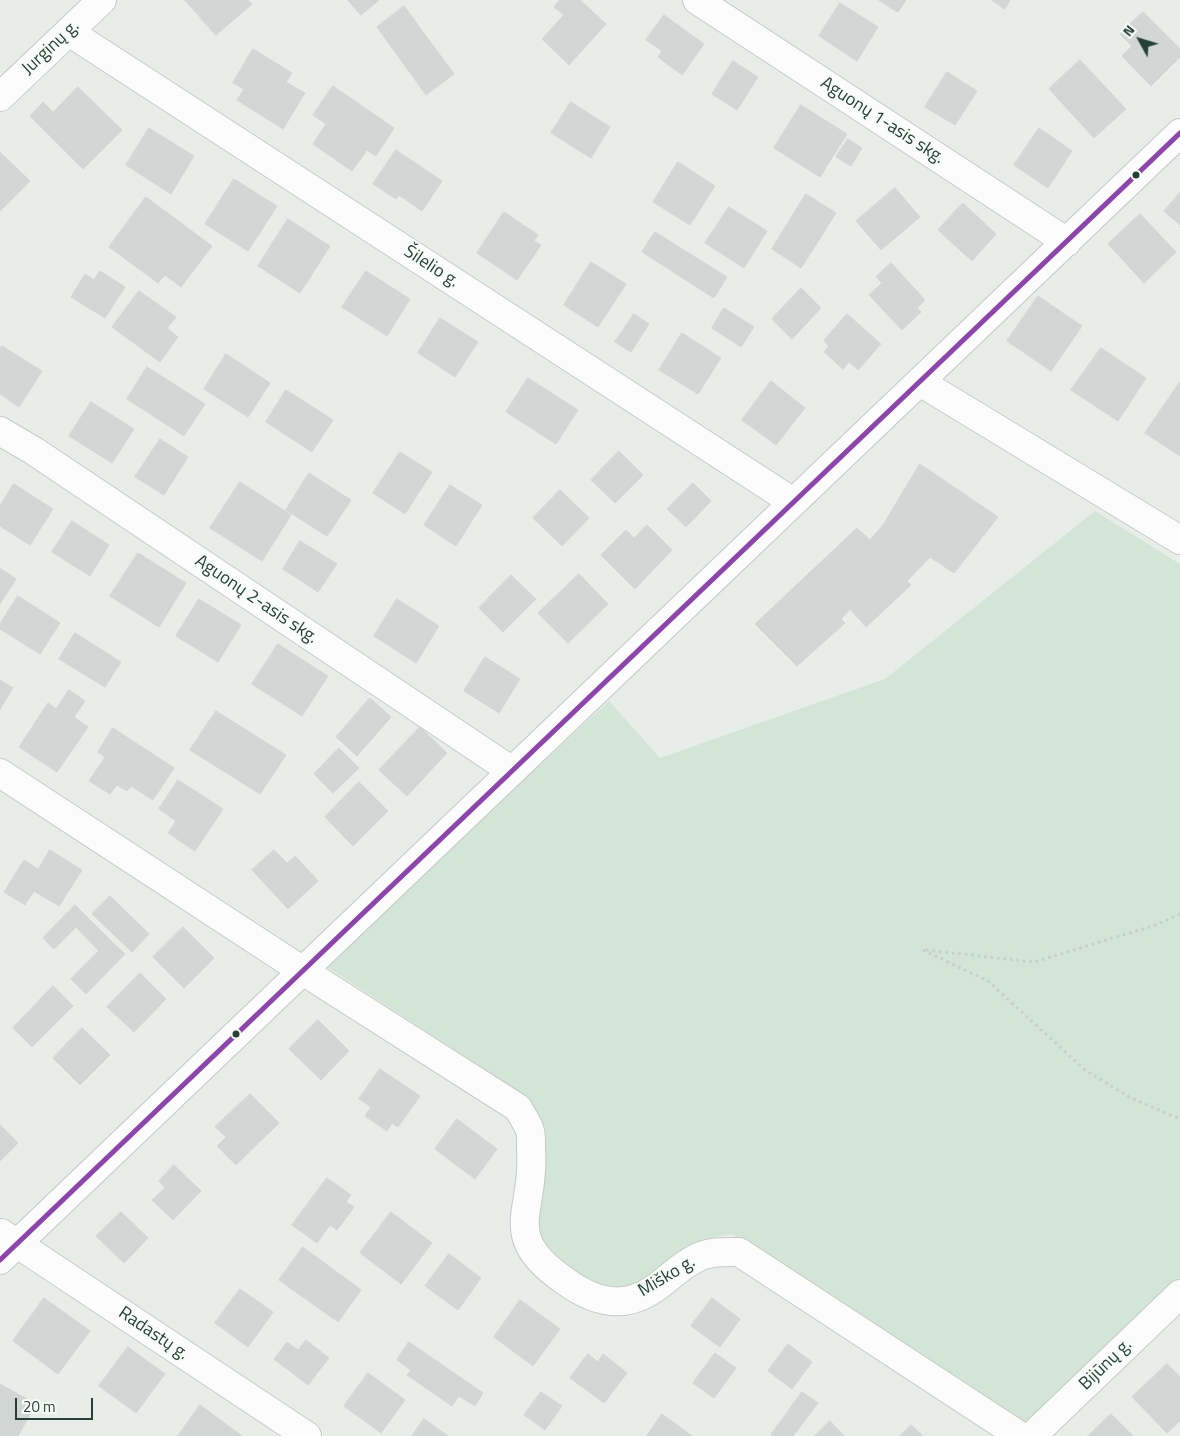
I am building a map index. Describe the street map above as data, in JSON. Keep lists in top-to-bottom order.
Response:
{
  "streets": {
    "street": [
      "Jurginų g.",
      "Aguonų 1-asis skg.",
      "Šilelio g.",
      "Aguonų 2-asis skg.",
      "Miško g.",
      "Radastų g.",
      "Bijūnų g."
    ]
  },
  "crossings": [
    ["Jurginų g.", "Šilelio g."]
  ],
  "scale_bar": "20 m",
  "north": "top left"
}
